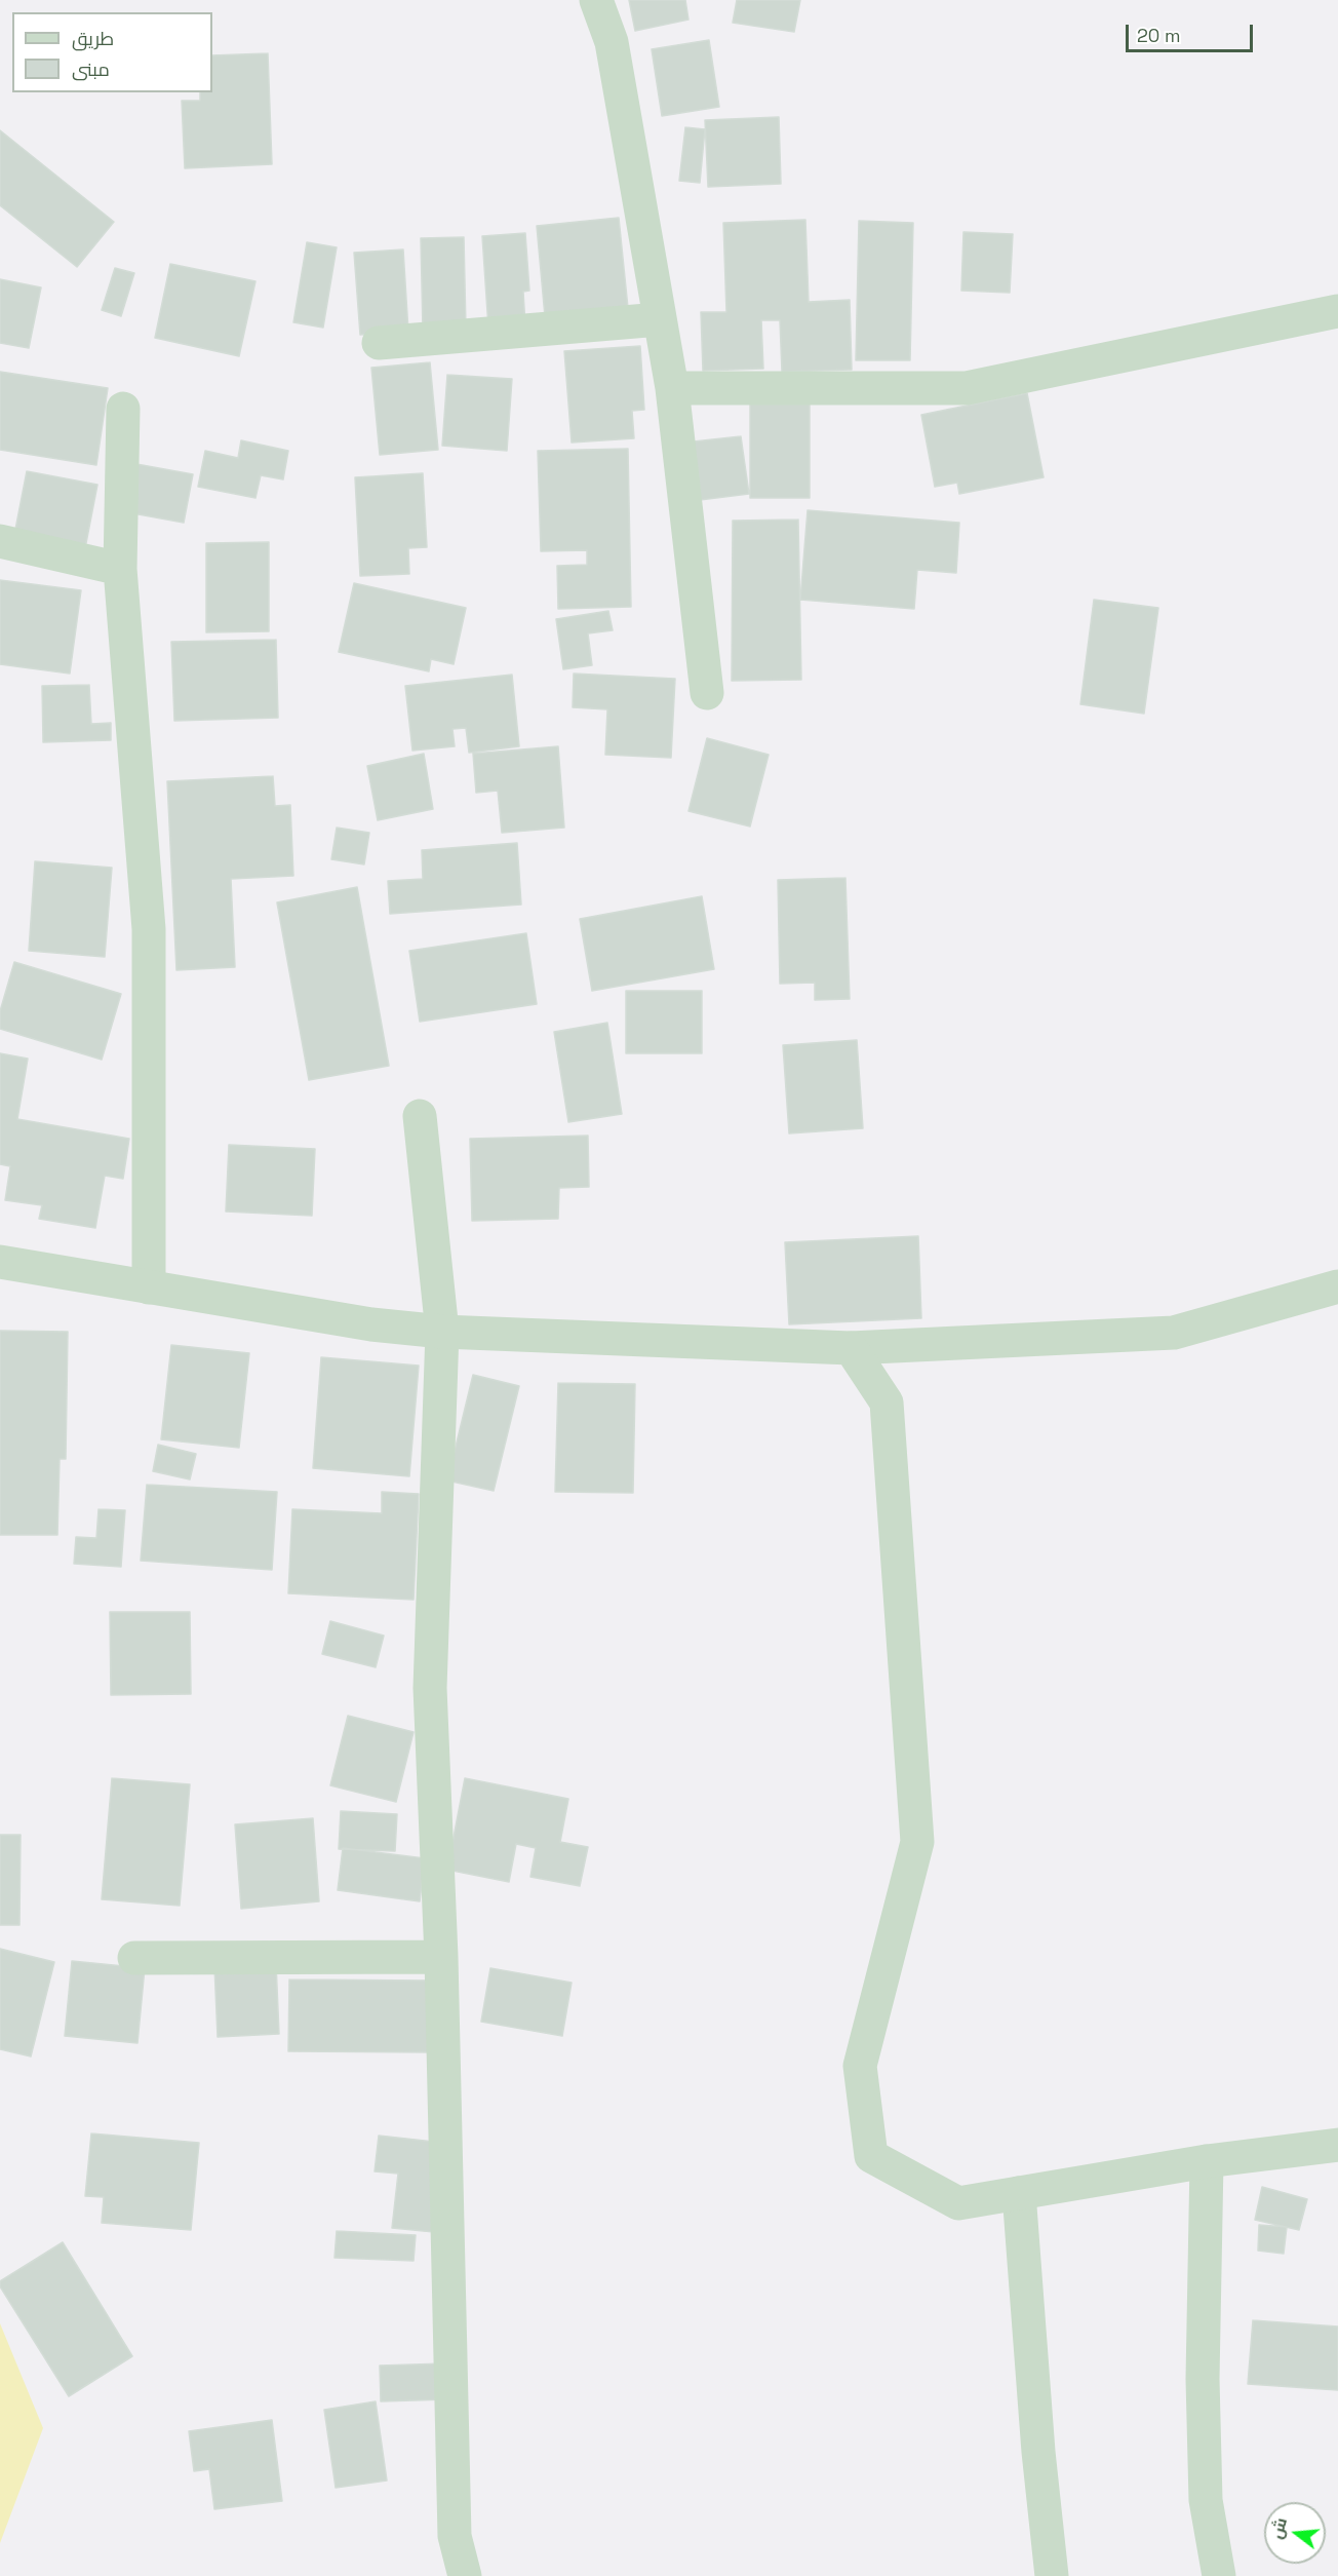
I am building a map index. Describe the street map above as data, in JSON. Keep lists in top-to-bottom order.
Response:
{
  "legend": ["طريق", "مبنى"],
  "scale_bar": "20 m",
  "north": "left"
}
